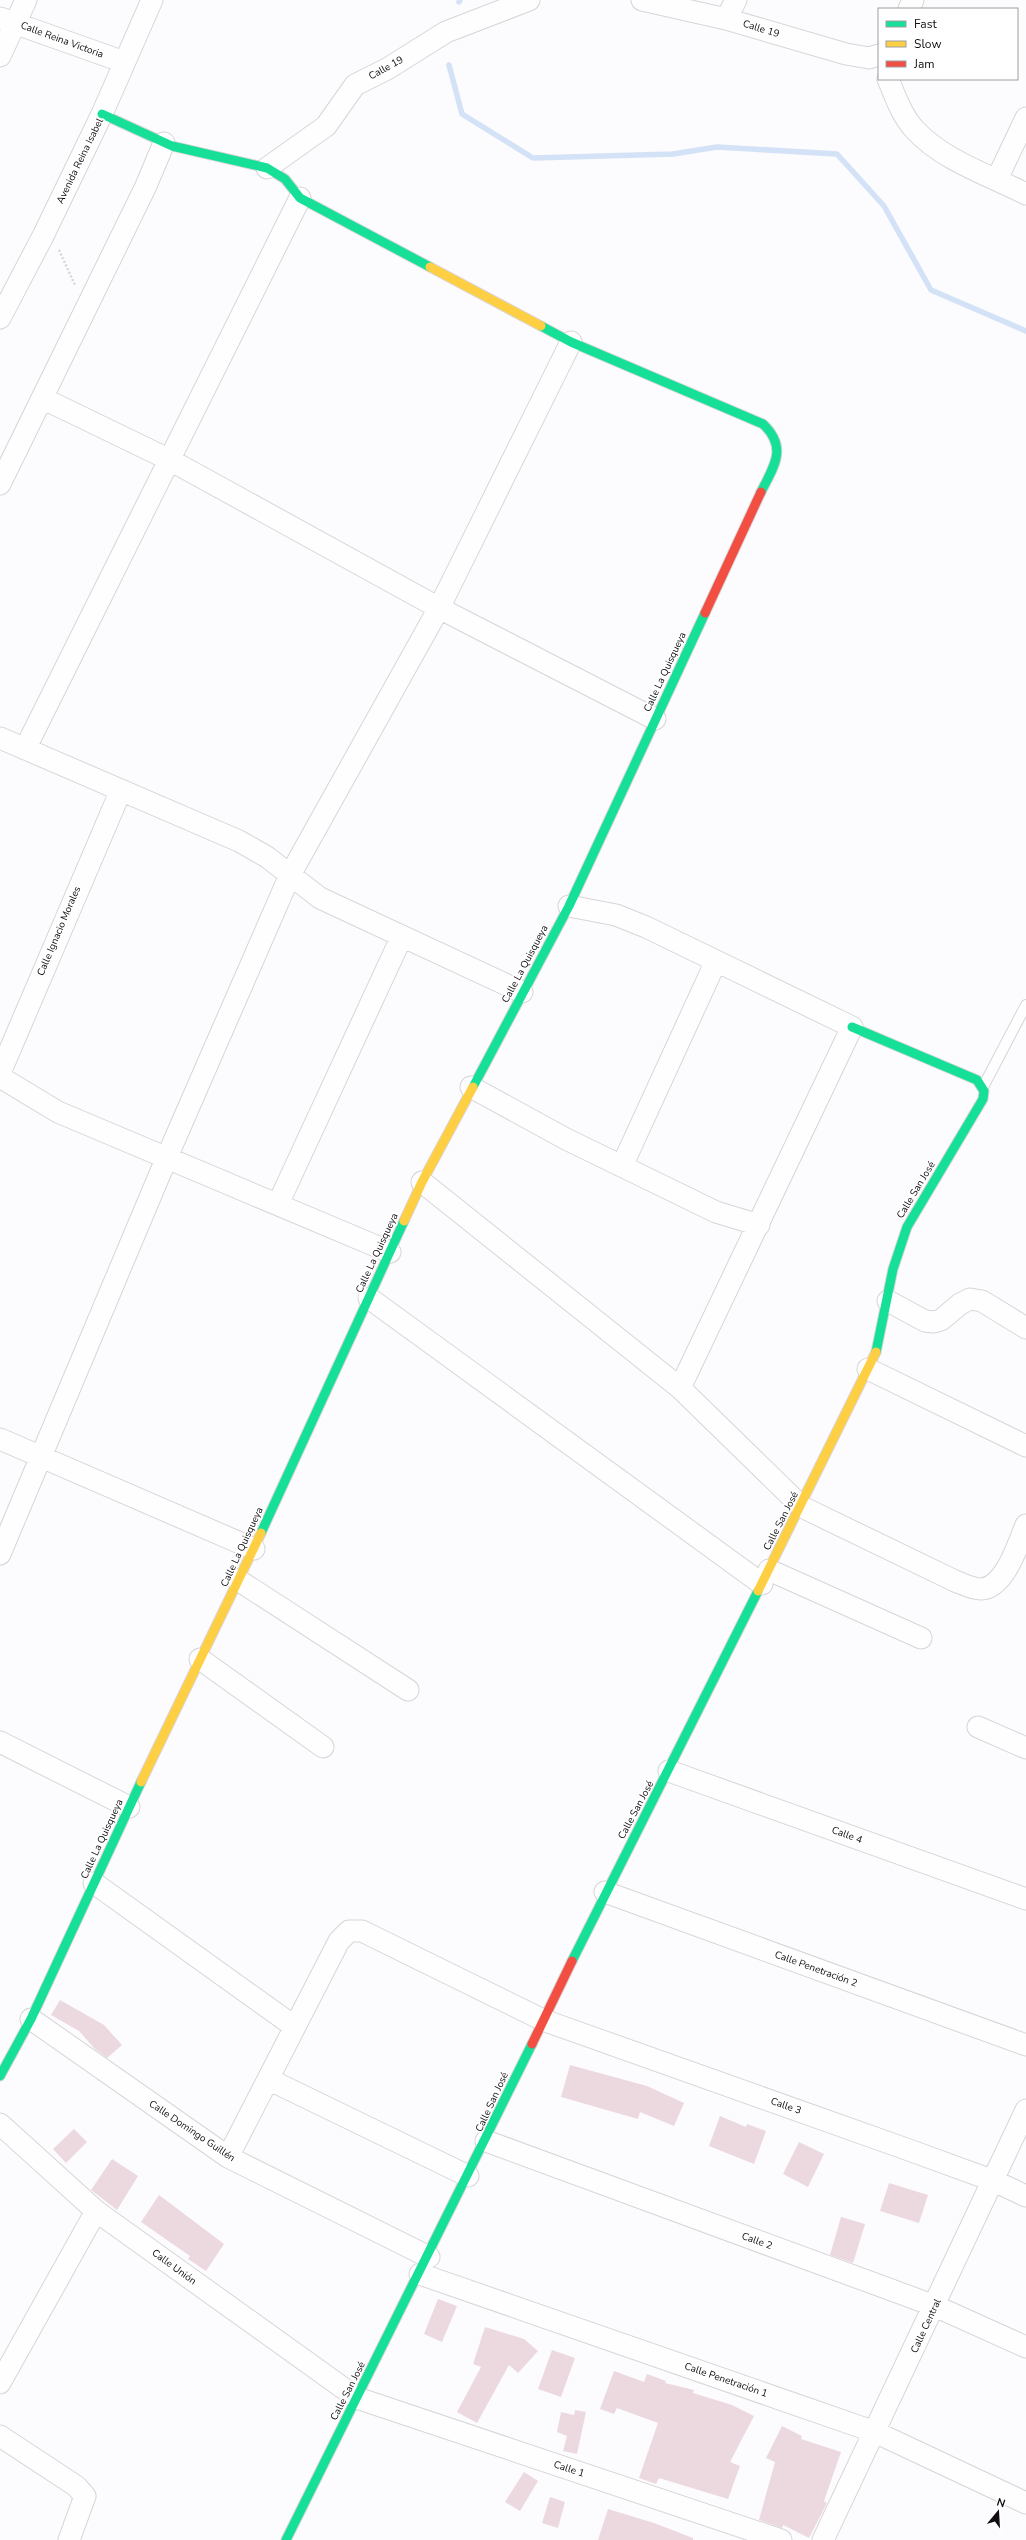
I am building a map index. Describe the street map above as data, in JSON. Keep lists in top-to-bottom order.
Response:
{
  "streets": {
    "street": [
      "Calle 19",
      "Calle Reina Victoria",
      "Avenida Reina Isabel",
      "Calle La Quisqueya",
      "Calle Ignacio Morales",
      "Calle San José",
      "Calle 4",
      "Calle Penetración 2",
      "Calle 3",
      "Calle Domingo Guillén",
      "Calle 2",
      "Calle Unión",
      "Calle Central",
      "Calle Penetración 1",
      "Calle 1"
    ]
  },
  "crossings": [
    ["Calle Reina Victoria", "Avenida Reina Isabel"],
    ["Calle La Quisqueya", "Calle Domingo Guillén"],
    ["Calle San José", "Calle 4"],
    ["Calle San José", "Calle Penetración 2"],
    ["Calle San José", "Calle 3"],
    ["Calle San José", "Calle Domingo Guillén"],
    ["Calle San José", "Calle 2"],
    ["Calle San José", "Calle Unión"],
    ["Calle San José", "Calle Penetración 1"],
    ["Calle San José", "Calle 1"],
    ["Calle 3", "Calle Domingo Guillén"],
    ["Calle 3", "Calle Central"],
    ["Calle Domingo Guillén", "Calle Penetración 1"],
    ["Calle 2", "Calle Central"],
    ["Calle Unión", "Calle 1"],
    ["Calle Central", "Calle Penetración 1"]
  ],
  "legend": ["Fast", "Slow", "Jam"],
  "north": "top"
}
